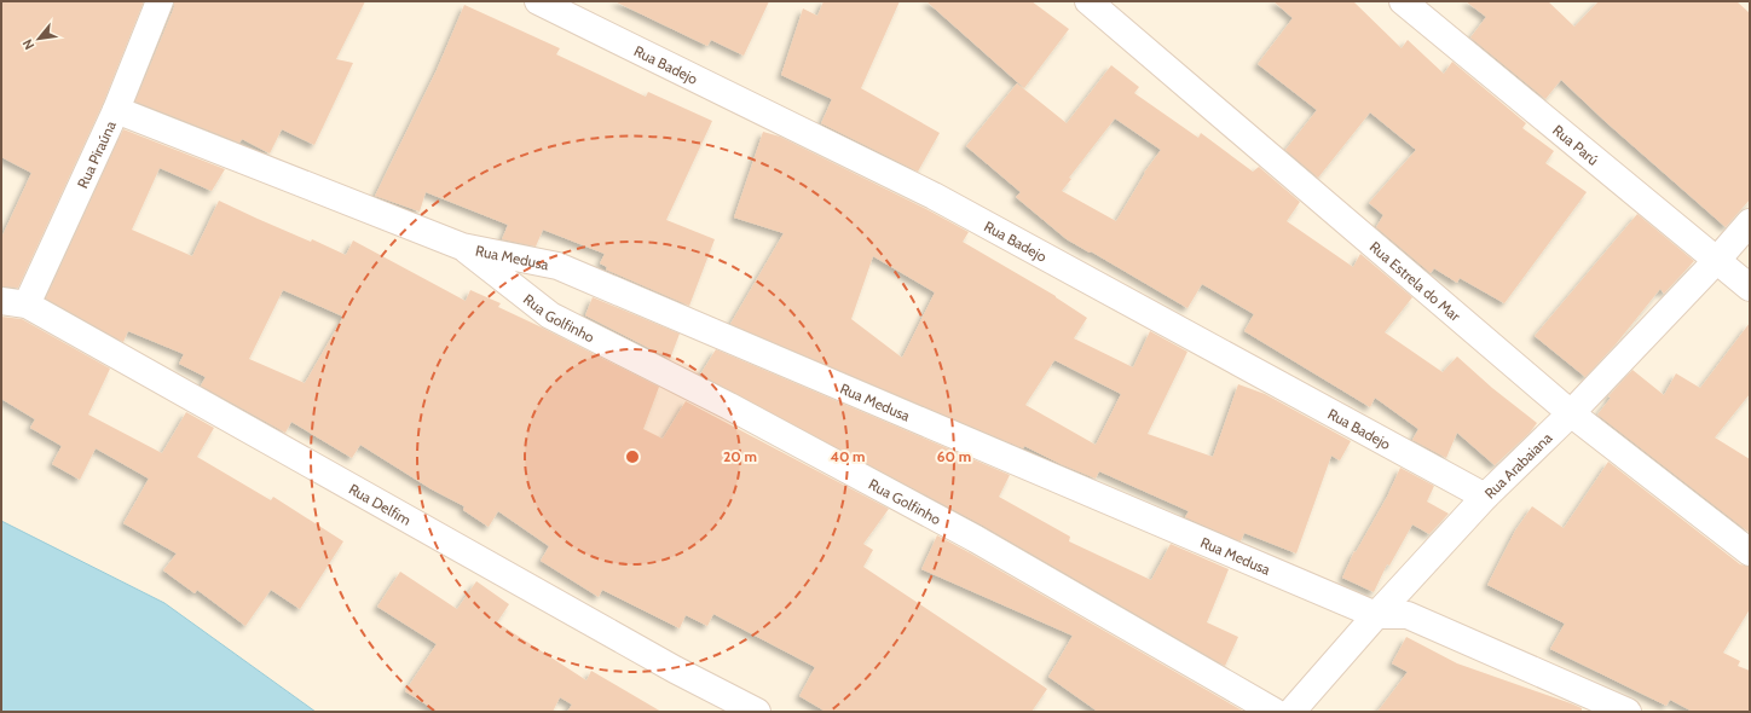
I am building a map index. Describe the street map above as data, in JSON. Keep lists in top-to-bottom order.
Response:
{
  "streets": {
    "street": [
      "Rua Badejo",
      "Rua Parú",
      "Rua Piraúna",
      "Rua Medusa",
      "Rua Estrela do Mar",
      "Rua Golfinho",
      "Rua Arabaiana",
      "Rua Delfim"
    ]
  },
  "crossings": [
    ["Rua Badejo", "Rua Arabaiana"],
    ["Rua Parú", "Rua Arabaiana"],
    ["Rua Piraúna", "Rua Medusa"],
    ["Rua Piraúna", "Rua Delfim"],
    ["Rua Medusa", "Rua Golfinho"],
    ["Rua Medusa", "Rua Arabaiana"],
    ["Rua Estrela do Mar", "Rua Arabaiana"]
  ],
  "north": "bottom left",
  "rings": ["20 m", "40 m", "60 m"]
}
